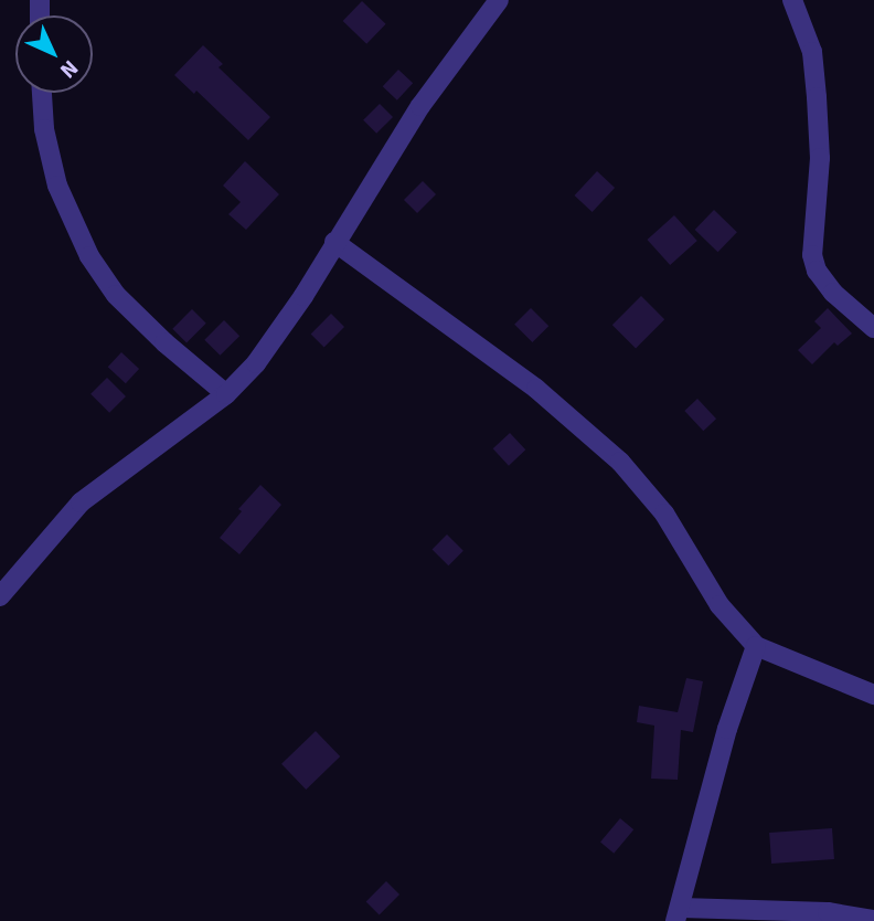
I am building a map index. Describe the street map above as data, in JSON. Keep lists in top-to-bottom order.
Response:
{
  "north": "bottom right"
}
